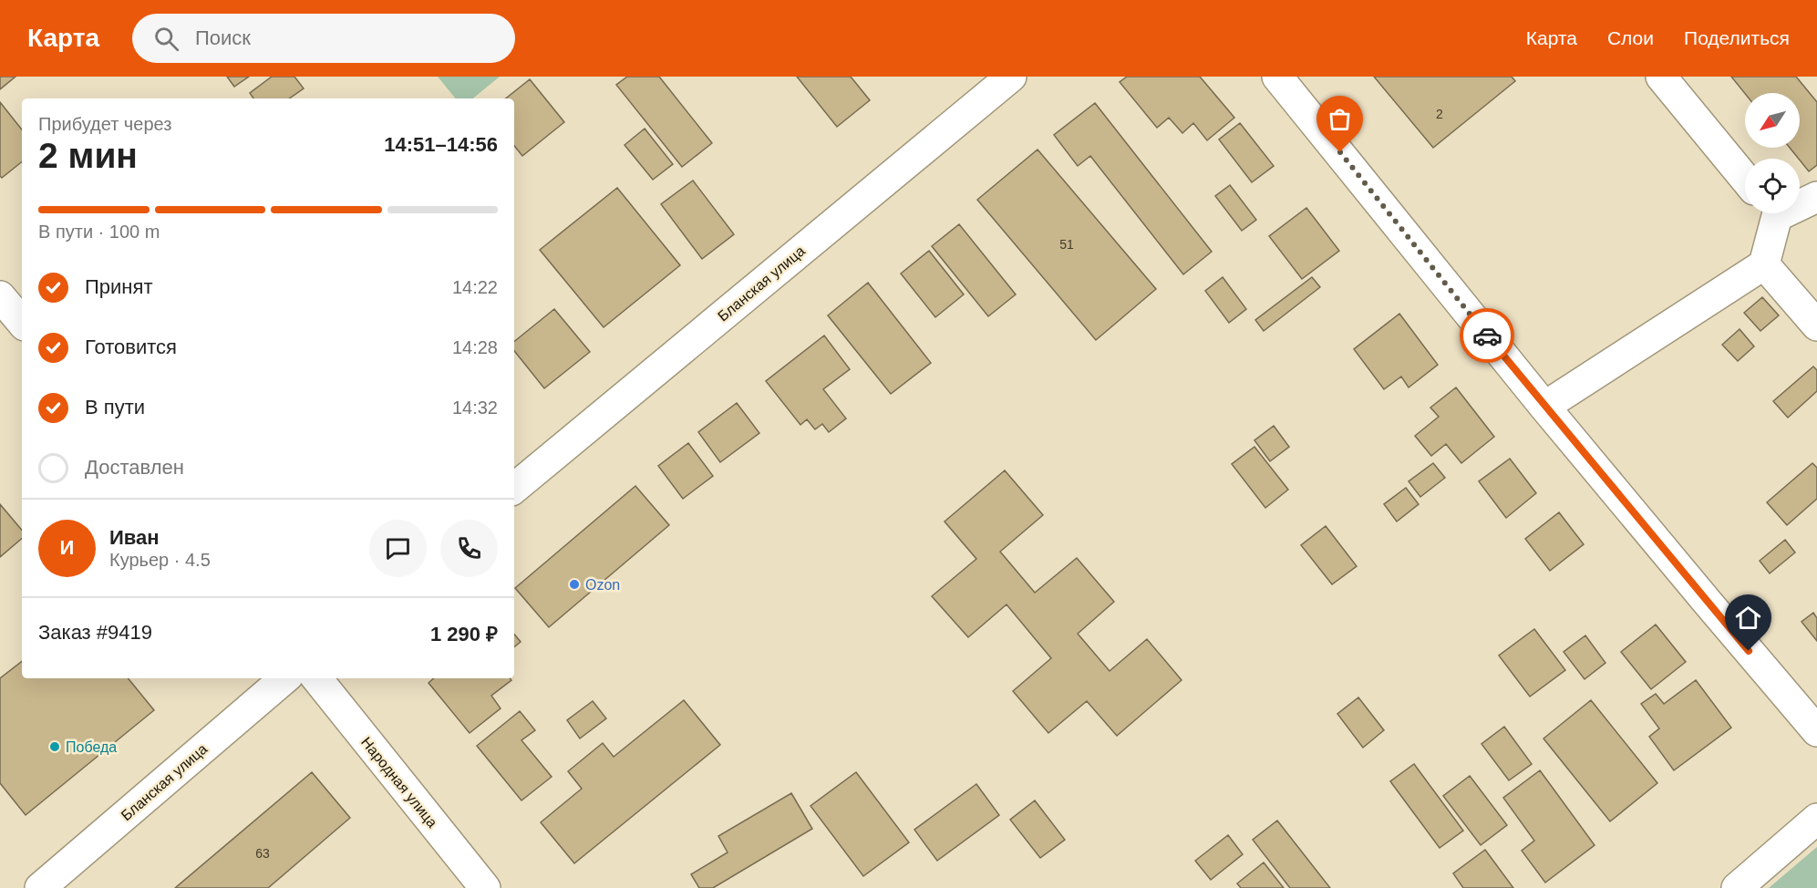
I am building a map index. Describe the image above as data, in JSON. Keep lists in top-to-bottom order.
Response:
{
  "streets": {
    "street": ["Бланская улица", "Народная улица"]
  },
  "places": ["Ozon", "Победа"],
  "house_numbers": ["2", "51", "63"],
  "north": "bottom left",
  "page": {
    "header": "Карта",
    "search": "Поиск",
    "nav": ["Карта", "Слои", "Поделиться"],
    "heading": ["2 мин", "Прибудет через", "14:51–14:56"],
    "panel": [
      "Иван",
      "Курьер · 4.5",
      "Заказ #9419",
      "1 290 ₽"
    ],
    "bar": "В пути · 100 m",
    "list": [
      ["Принят", "14:22"],
      ["Готовится", "14:28"],
      ["В пути", "14:32"],
      "Доставлен"
    ],
    "round": "И"
  }
}
